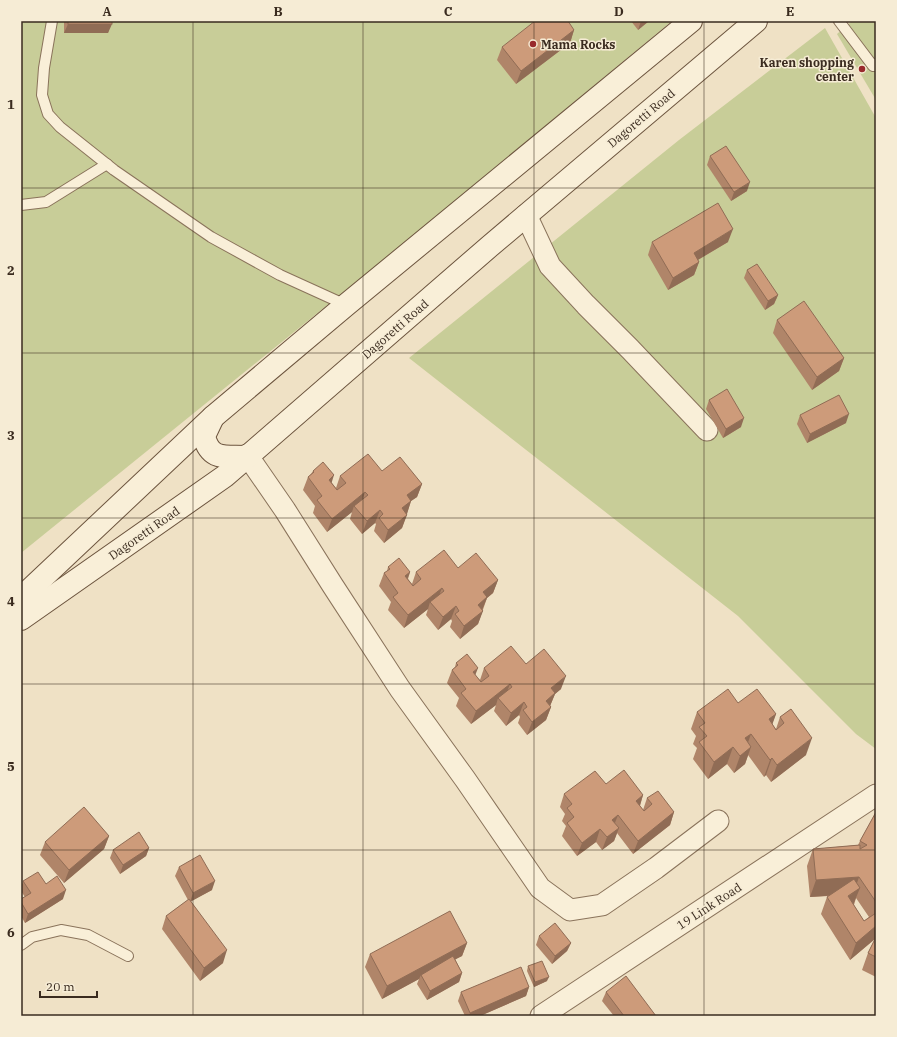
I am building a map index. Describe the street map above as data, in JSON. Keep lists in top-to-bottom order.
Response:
{
  "streets": {
    "main road": ["Dagoretti Road"],
    "street": ["19 Link Road"]
  },
  "places": ["Mama Rocks", "Karen shopping center"],
  "scale_bar": "20 m",
  "grid": {
    "columns": [
      "A",
      "B",
      "C",
      "D",
      "E"
    ],
    "rows": [
      "1",
      "2",
      "3",
      "4",
      "5",
      "6"
    ]
  }
}
